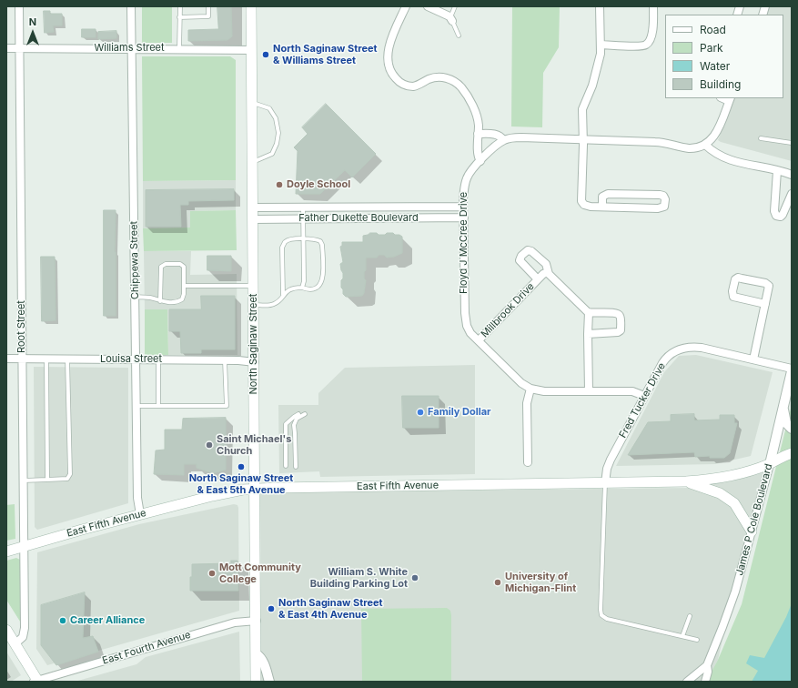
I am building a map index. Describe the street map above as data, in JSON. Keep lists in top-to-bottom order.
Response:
{
  "streets": {
    "main road": ["North Saginaw Street", "East Fifth Avenue"],
    "street": [
      "Williams Street",
      "Father Dukette Boulevard",
      "Floyd J McCree Drive",
      "Chippewa Street",
      "Millbrook Drive",
      "Root Street",
      "Louisa Street",
      "Fred Tucker Drive",
      "James P Cole Boulevard",
      "East Fourth Avenue"
    ]
  },
  "crossings": [
    ["Williams Street", "Chippewa Street"],
    ["Williams Street", "Root Street"],
    ["Williams Street", "North Saginaw Street"],
    ["Father Dukette Boulevard", "Floyd J McCree Drive"],
    ["Father Dukette Boulevard", "North Saginaw Street"],
    ["Floyd J McCree Drive", "Millbrook Drive"],
    ["Floyd J McCree Drive", "Fred Tucker Drive"],
    ["Chippewa Street", "Louisa Street"],
    ["Chippewa Street", "East Fifth Avenue"],
    ["Root Street", "Louisa Street"],
    ["Root Street", "East Fifth Avenue"],
    ["North Saginaw Street", "Louisa Street"],
    ["North Saginaw Street", "East Fifth Avenue"],
    ["North Saginaw Street", "East Fourth Avenue"],
    ["Fred Tucker Drive", "East Fifth Avenue"],
    ["Fred Tucker Drive", "James P Cole Boulevard"],
    ["East Fifth Avenue", "James P Cole Boulevard"]
  ],
  "places": [
    "North Saginaw Street & Williams Street",
    "Doyle School",
    "Family Dollar",
    "Saint Michael's Church",
    "North Saginaw Street & East 5th Avenue",
    "Mott Community College",
    "William S. White Building Parking Lot",
    "University of Michigan-Flint",
    "North Saginaw Street & East 4th Avenue",
    "Career Alliance"
  ],
  "legend": [
    "Road",
    "Park",
    "Water",
    "Building"
  ],
  "north": "top"
}
